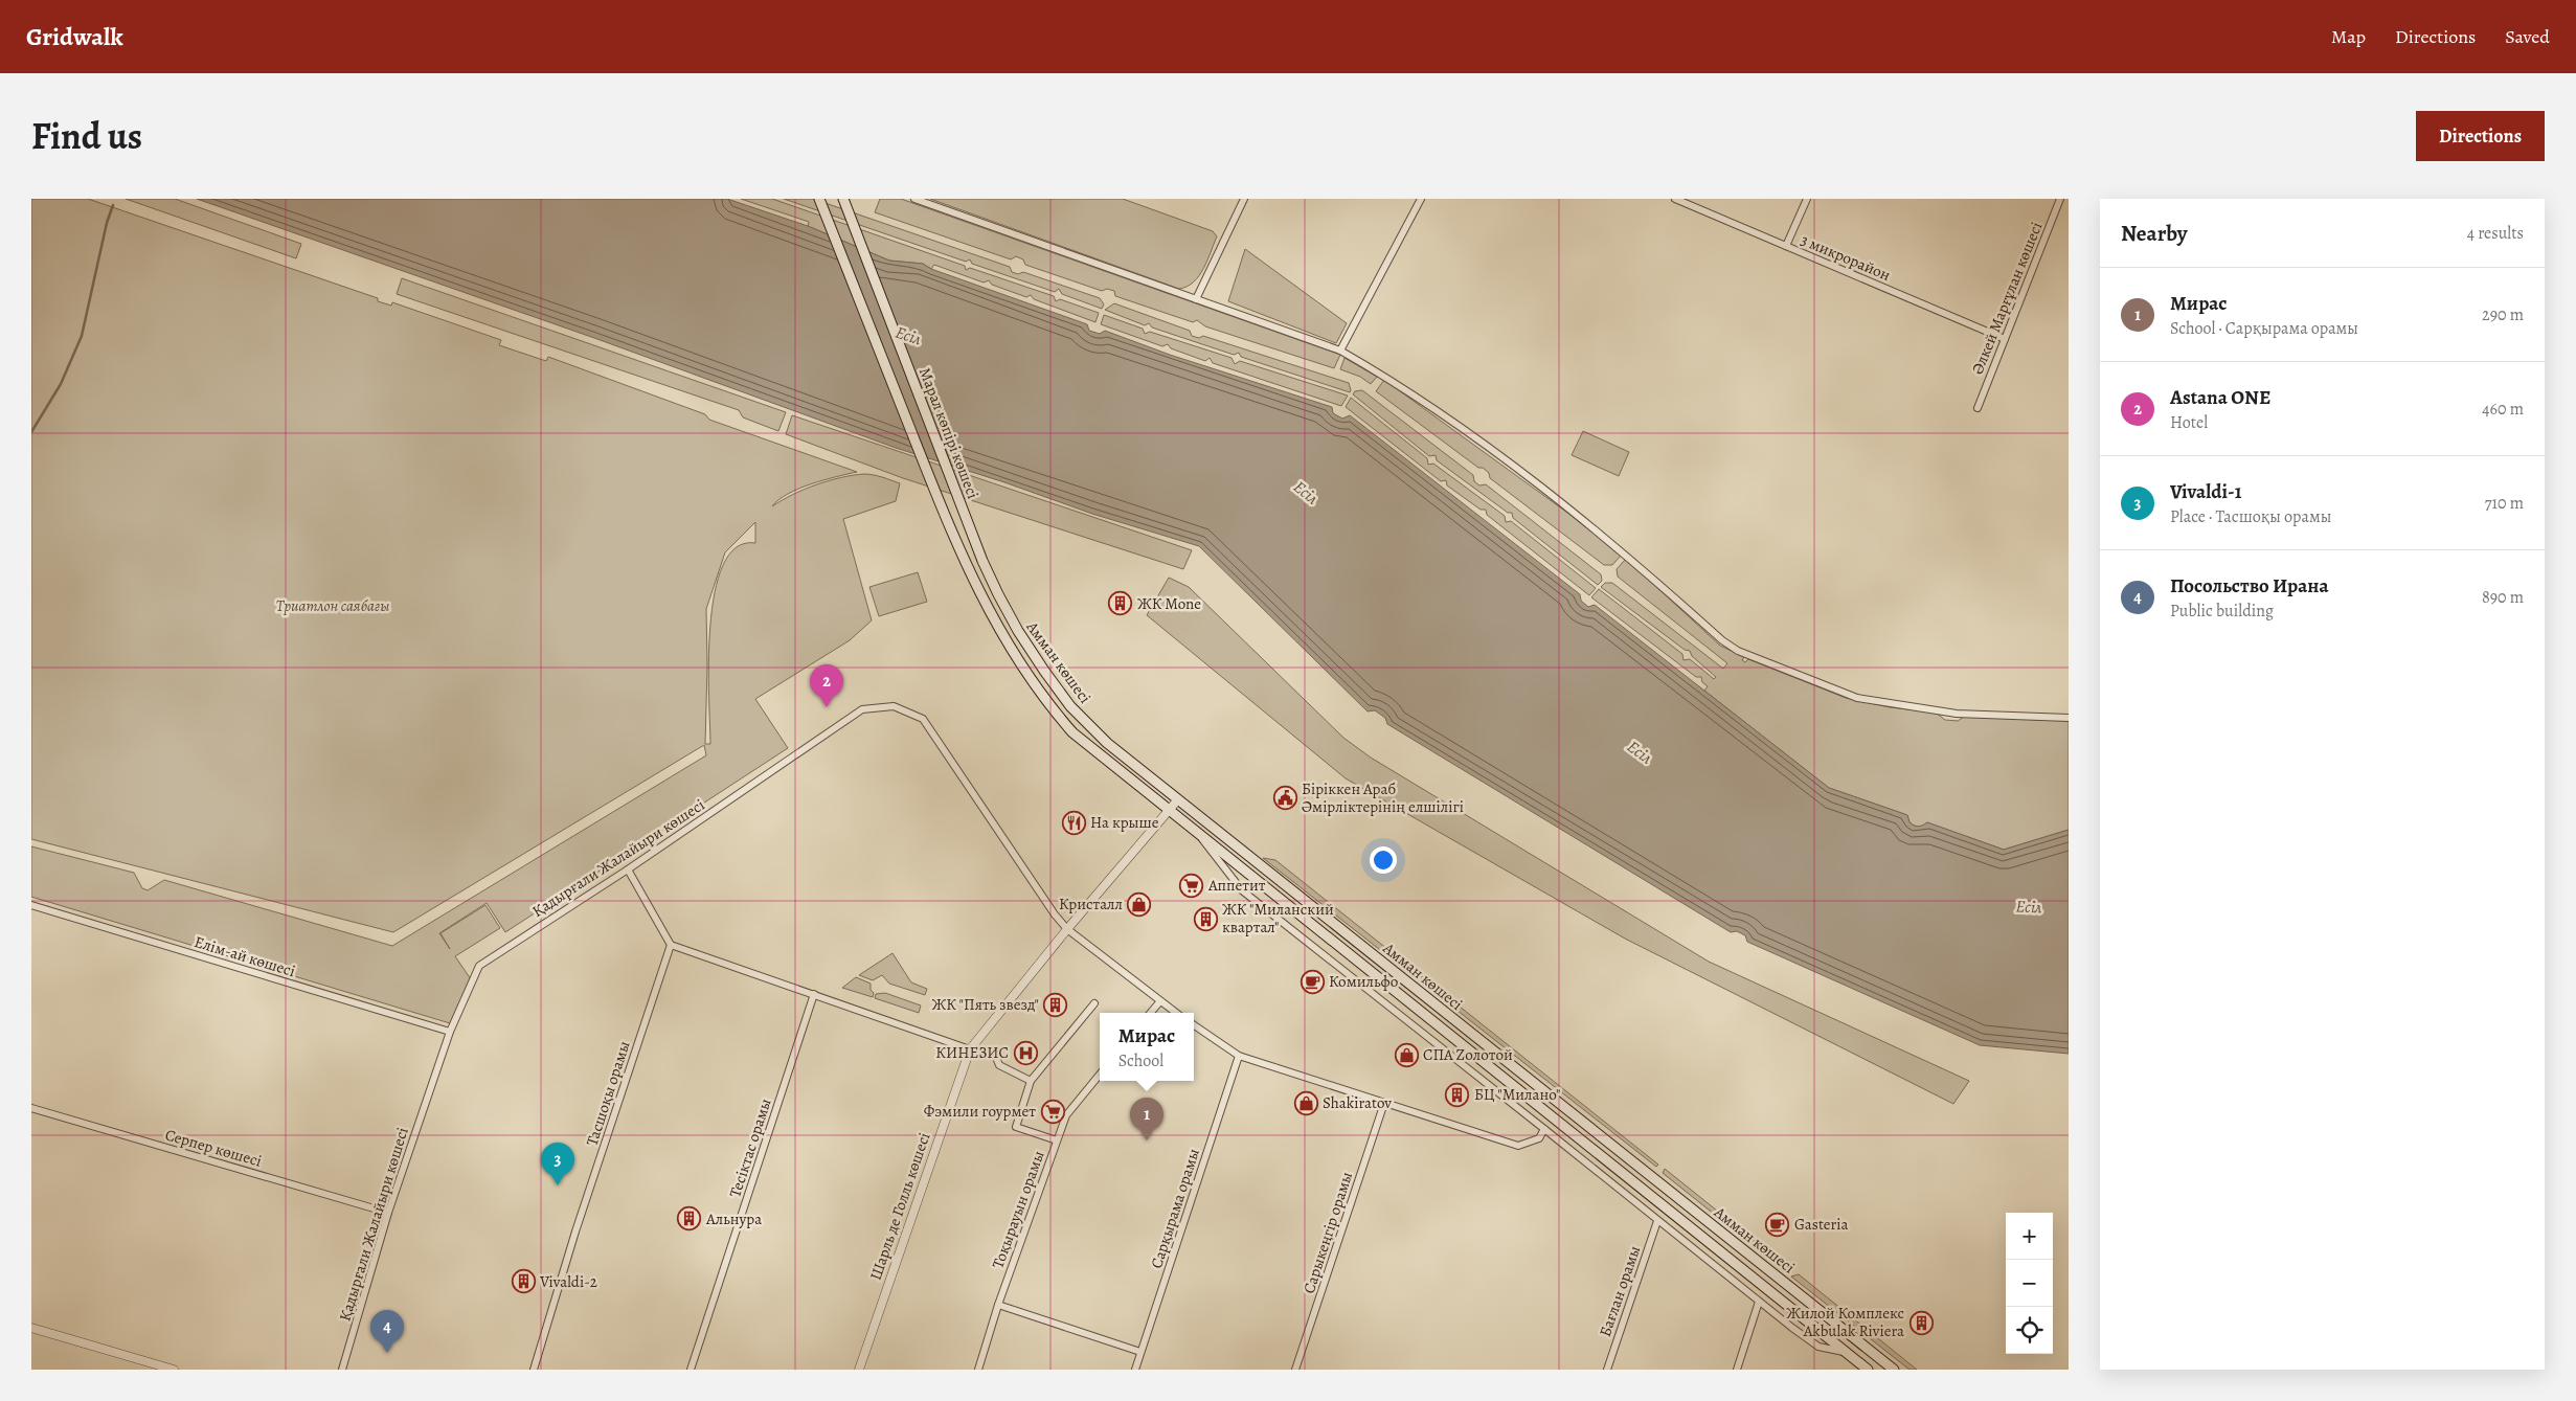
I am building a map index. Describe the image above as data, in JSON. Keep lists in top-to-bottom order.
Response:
{
  "streets": {
    "main road": ["Марал көпірі көшесі", "Амман көшесі"],
    "street": [
      "3 микрорайон",
      "Әлкей Марғұлан көшесі",
      "Қадырғали Жалайыри көшесі",
      "Елім-ай көшесі",
      "Тасшоқы орамы",
      "Серпер көшесі",
      "Тесіктас орамы",
      "Шарль де Голль көшесі",
      "Сарқырама орамы",
      "Тоқырауын орамы",
      "Сарыкеңгір орамы",
      "Бағлан орамы"
    ]
  },
  "crossings": [
    ["3 микрорайон", "Әлкей Марғұлан көшесі"],
    ["Марал көпірі көшесі", "Амман көшесі"],
    ["Амман көшесі", "Шарль де Голль көшесі"],
    ["Амман көшесі", "Бағлан орамы"],
    ["Қадырғали Жалайыри көшесі", "Елім-ай көшесі"],
    ["Қадырғали Жалайыри көшесі", "Серпер көшесі"],
    ["Қадырғали Жалайыри көшесі", "Шарль де Голль көшесі"]
  ],
  "water": ["Есіл"],
  "parks": ["Триатлон саябағы"],
  "places": {
    "building": [
      "ЖК Mone",
      "ЖК \"Миланский квартал\"",
      "ЖК \"Пять звезд\"",
      "БЦ \"Милано\"",
      "Альнура",
      "Vivaldi-2",
      "Жилой Комплекс Akbulak Riviera"
    ],
    "public building": ["Біріккен Араб Әмірліктерінің елшілігі"],
    "restaurant": ["На крыше"],
    "supermarket": ["Аппетит", "Фэмили гоурмет"],
    "shop": ["Кристалл", "СПА Zолотой", "Shakiratov"],
    "cafe": ["Комильфо", "Gasteria"],
    "hospital": ["КИНЕЗИС"]
  },
  "page": {
    "header": "Gridwalk",
    "nav": ["Map", "Directions", "Saved"],
    "title": "Find us",
    "buttons": "Directions",
    "heading": ["Nearby", "4 results"],
    "list": [
      {
        "mark": "1",
        "name": "Мирас",
        "note": "School · Сарқырама орамы",
        "value": "290 m"
      },
      {
        "mark": "2",
        "name": "Astana ONE",
        "note": "Hotel",
        "value": "460 m"
      },
      {
        "mark": "3",
        "name": "Vivaldi-1",
        "note": "Place · Тасшоқы орамы",
        "value": "710 m"
      },
      {
        "mark": "4",
        "name": "Посольство Ирана",
        "note": "Public building",
        "value": "890 m"
      }
    ],
    "pins": [
      "2",
      "1",
      "3",
      "4"
    ],
    "popup": ["Мирас", "School"],
    "map_buttons": ["+", "−"]
  }
}
